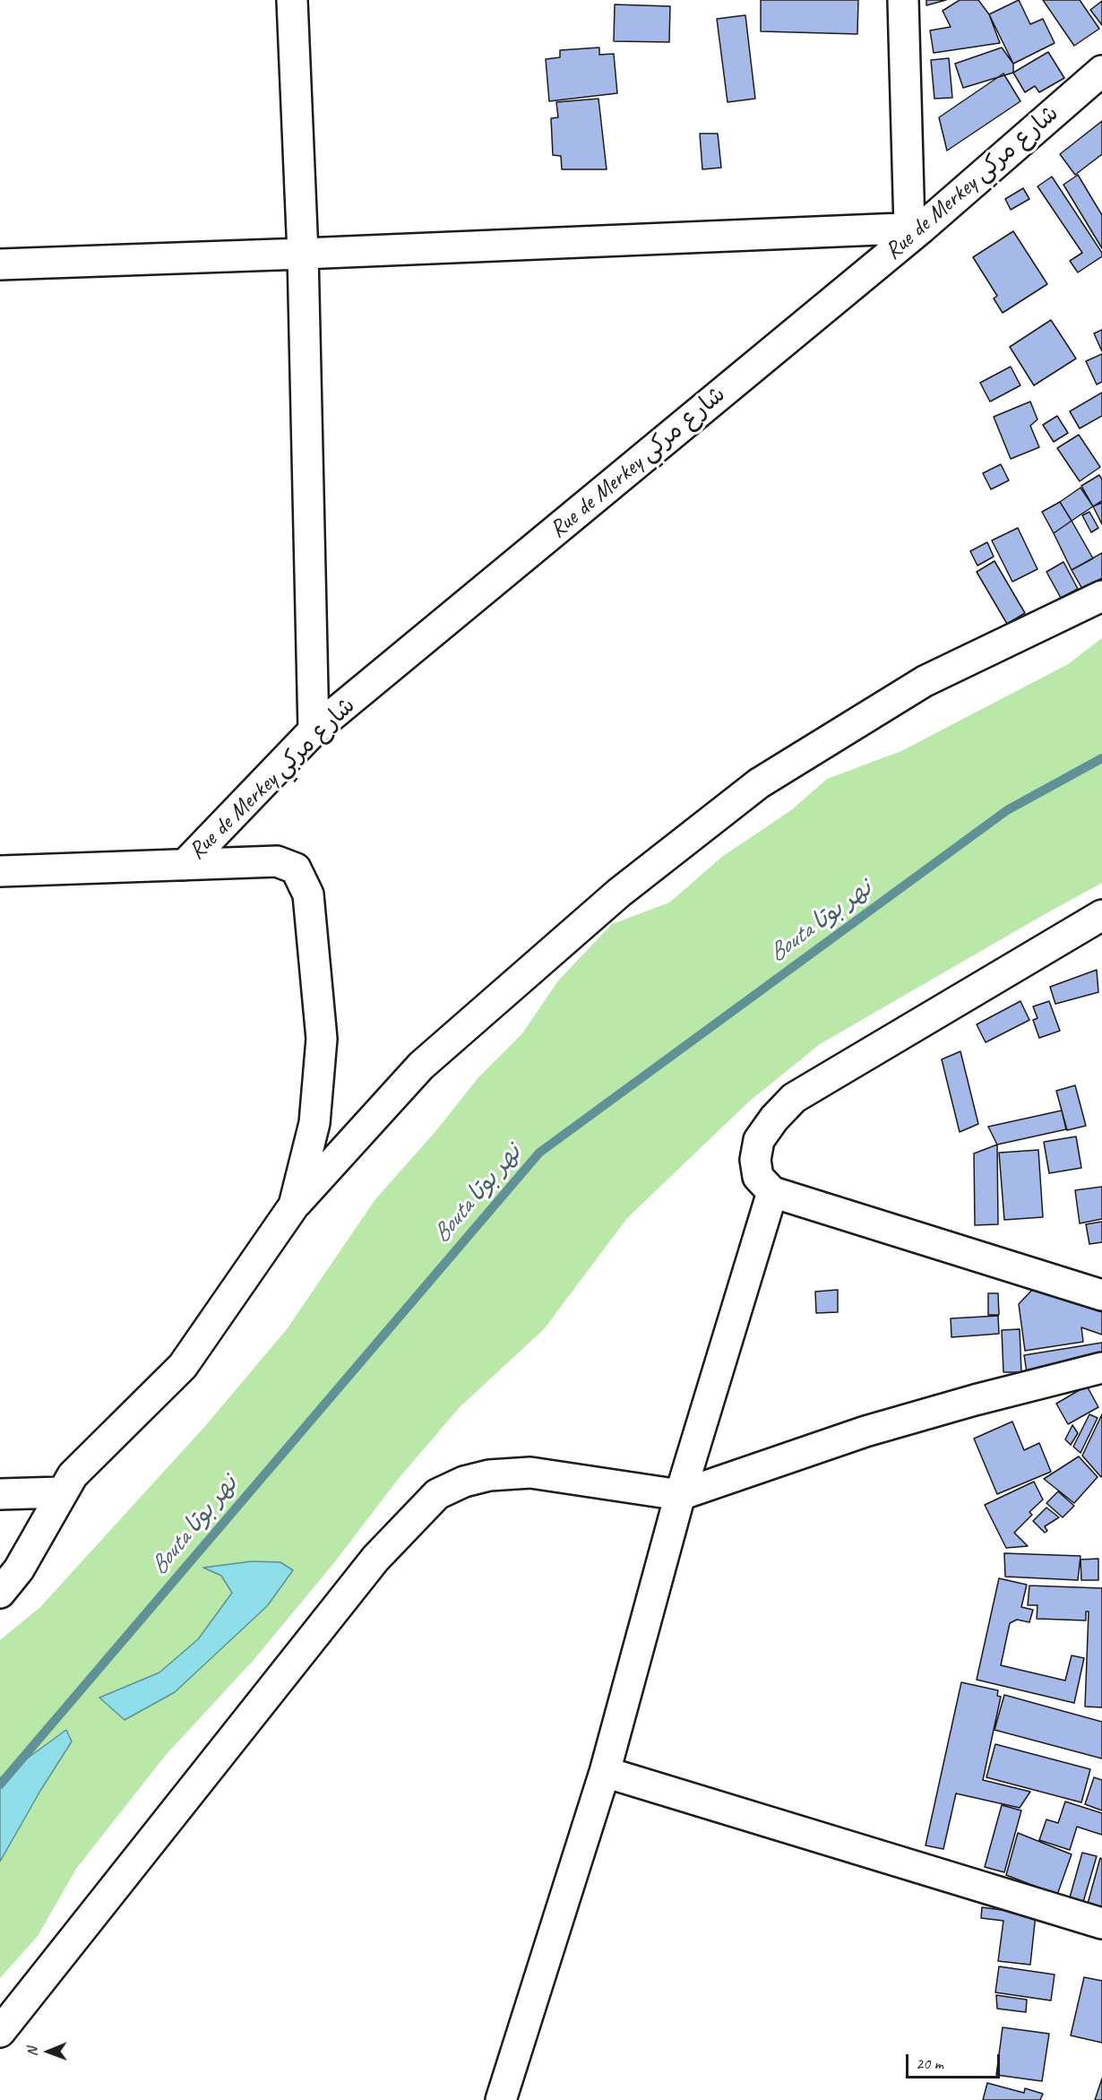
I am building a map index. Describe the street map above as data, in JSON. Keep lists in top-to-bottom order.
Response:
{
  "streets": {
    "street": ["Rue de Merkey شارع مركي"]
  },
  "water": ["Bouta نهر بوتا"],
  "scale_bar": "20 m",
  "north": "left"
}
